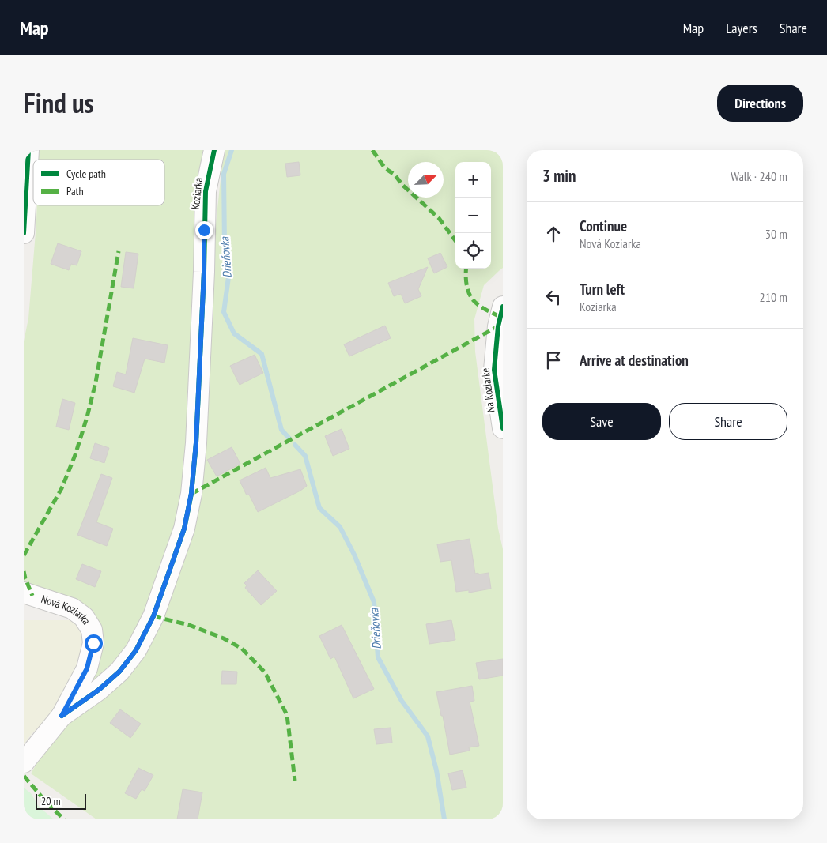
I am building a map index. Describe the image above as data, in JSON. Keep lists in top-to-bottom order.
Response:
{
  "streets": {
    "street": ["Koziarka", "Na Koziarke", "Nová Koziarka"]
  },
  "crossings": [
    ["Koziarka", "Nová Koziarka"]
  ],
  "water": ["Drieňovka"],
  "legend": ["Cycle path", "Path"],
  "scale_bar": "20 m",
  "north": "top right",
  "page": {
    "header": "Map",
    "nav": ["Map", "Layers", "Share"],
    "title": "Find us",
    "buttons": [
      "Directions",
      ["Save", "Share"]
    ],
    "heading": ["3 min", "Walk · 240 m"],
    "map_buttons": ["+", "−"],
    "list": [
      ["Continue", "Nová Koziarka", "30 m"],
      ["Turn left", "Koziarka", "210 m"],
      "Arrive at destination"
    ],
    "scale": "20 m"
  }
}
